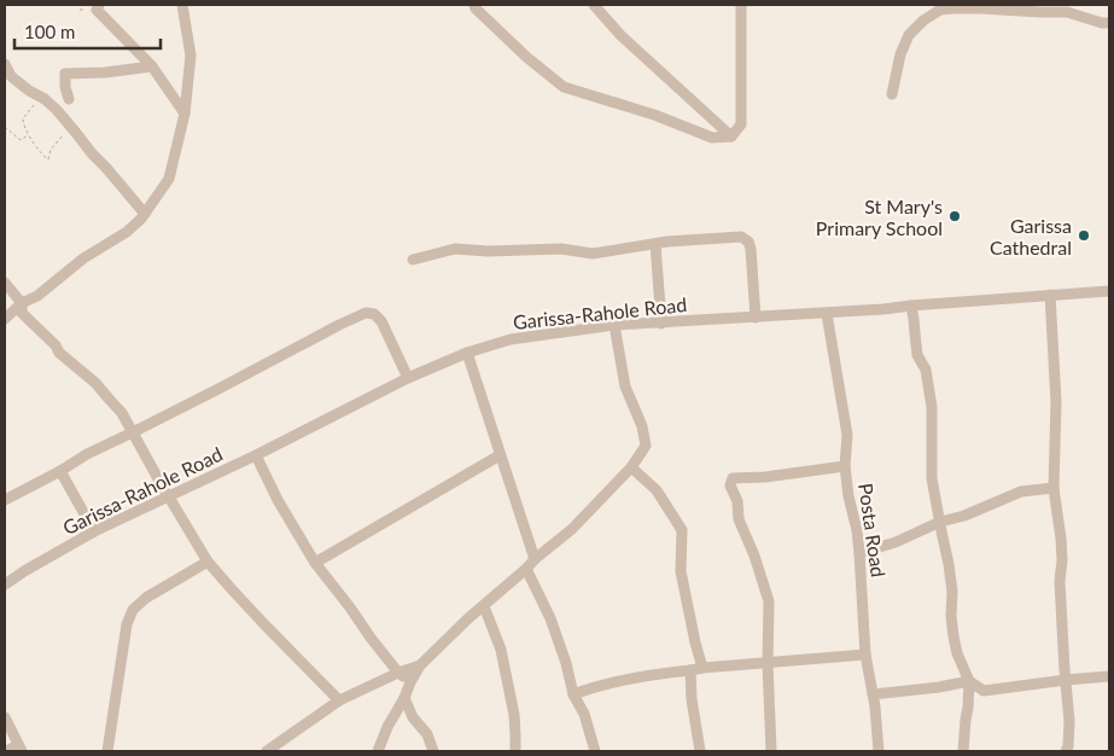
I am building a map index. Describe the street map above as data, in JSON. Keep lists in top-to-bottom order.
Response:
{
  "streets": {
    "street": ["Garissa-Rahole Road", "Posta Road"]
  },
  "crossings": [
    ["Garissa-Rahole Road", "Posta Road"]
  ],
  "places": ["St Mary's Primary School", "Garissa Cathedral"],
  "scale_bar": "100 m"
}
